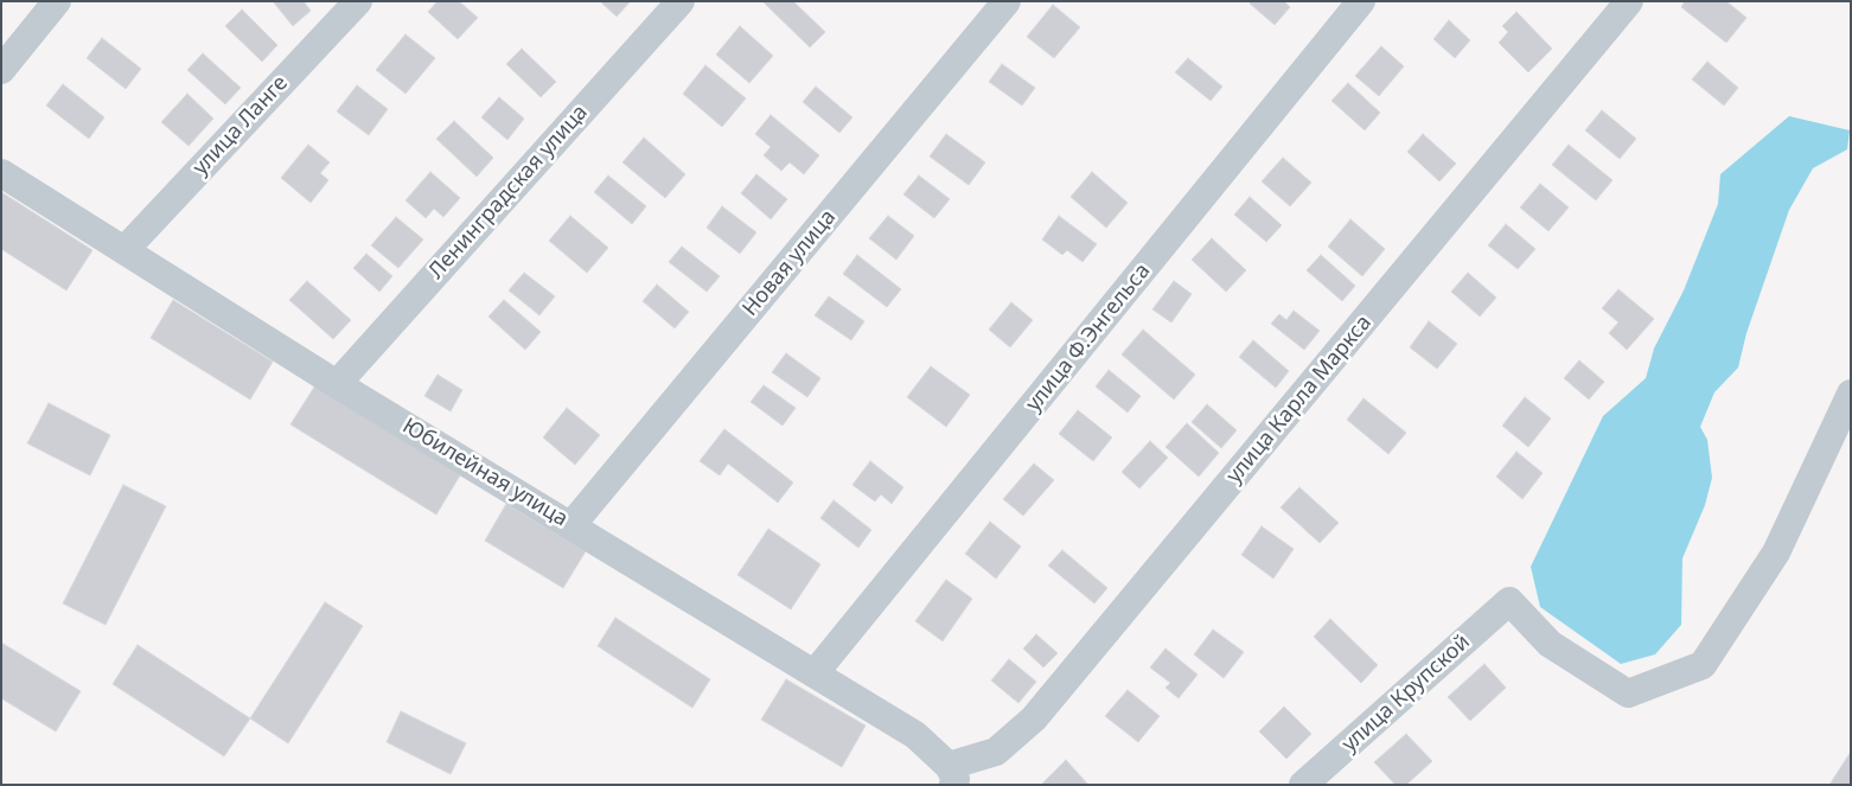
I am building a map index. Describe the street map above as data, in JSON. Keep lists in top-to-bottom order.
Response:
{
  "streets": {
    "street": [
      "улица Ланге",
      "Ленинградская улица",
      "Новая улица",
      "улица Ф.Энгельса",
      "улица Карла Маркса",
      "Юбилейная улица",
      "улица Крупской"
    ]
  },
  "crossings": [
    ["улица Ланге", "Юбилейная улица"],
    ["Ленинградская улица", "Юбилейная улица"],
    ["Новая улица", "Юбилейная улица"],
    ["улица Ф.Энгельса", "Юбилейная улица"],
    ["улица Карла Маркса", "Юбилейная улица"]
  ]
}
